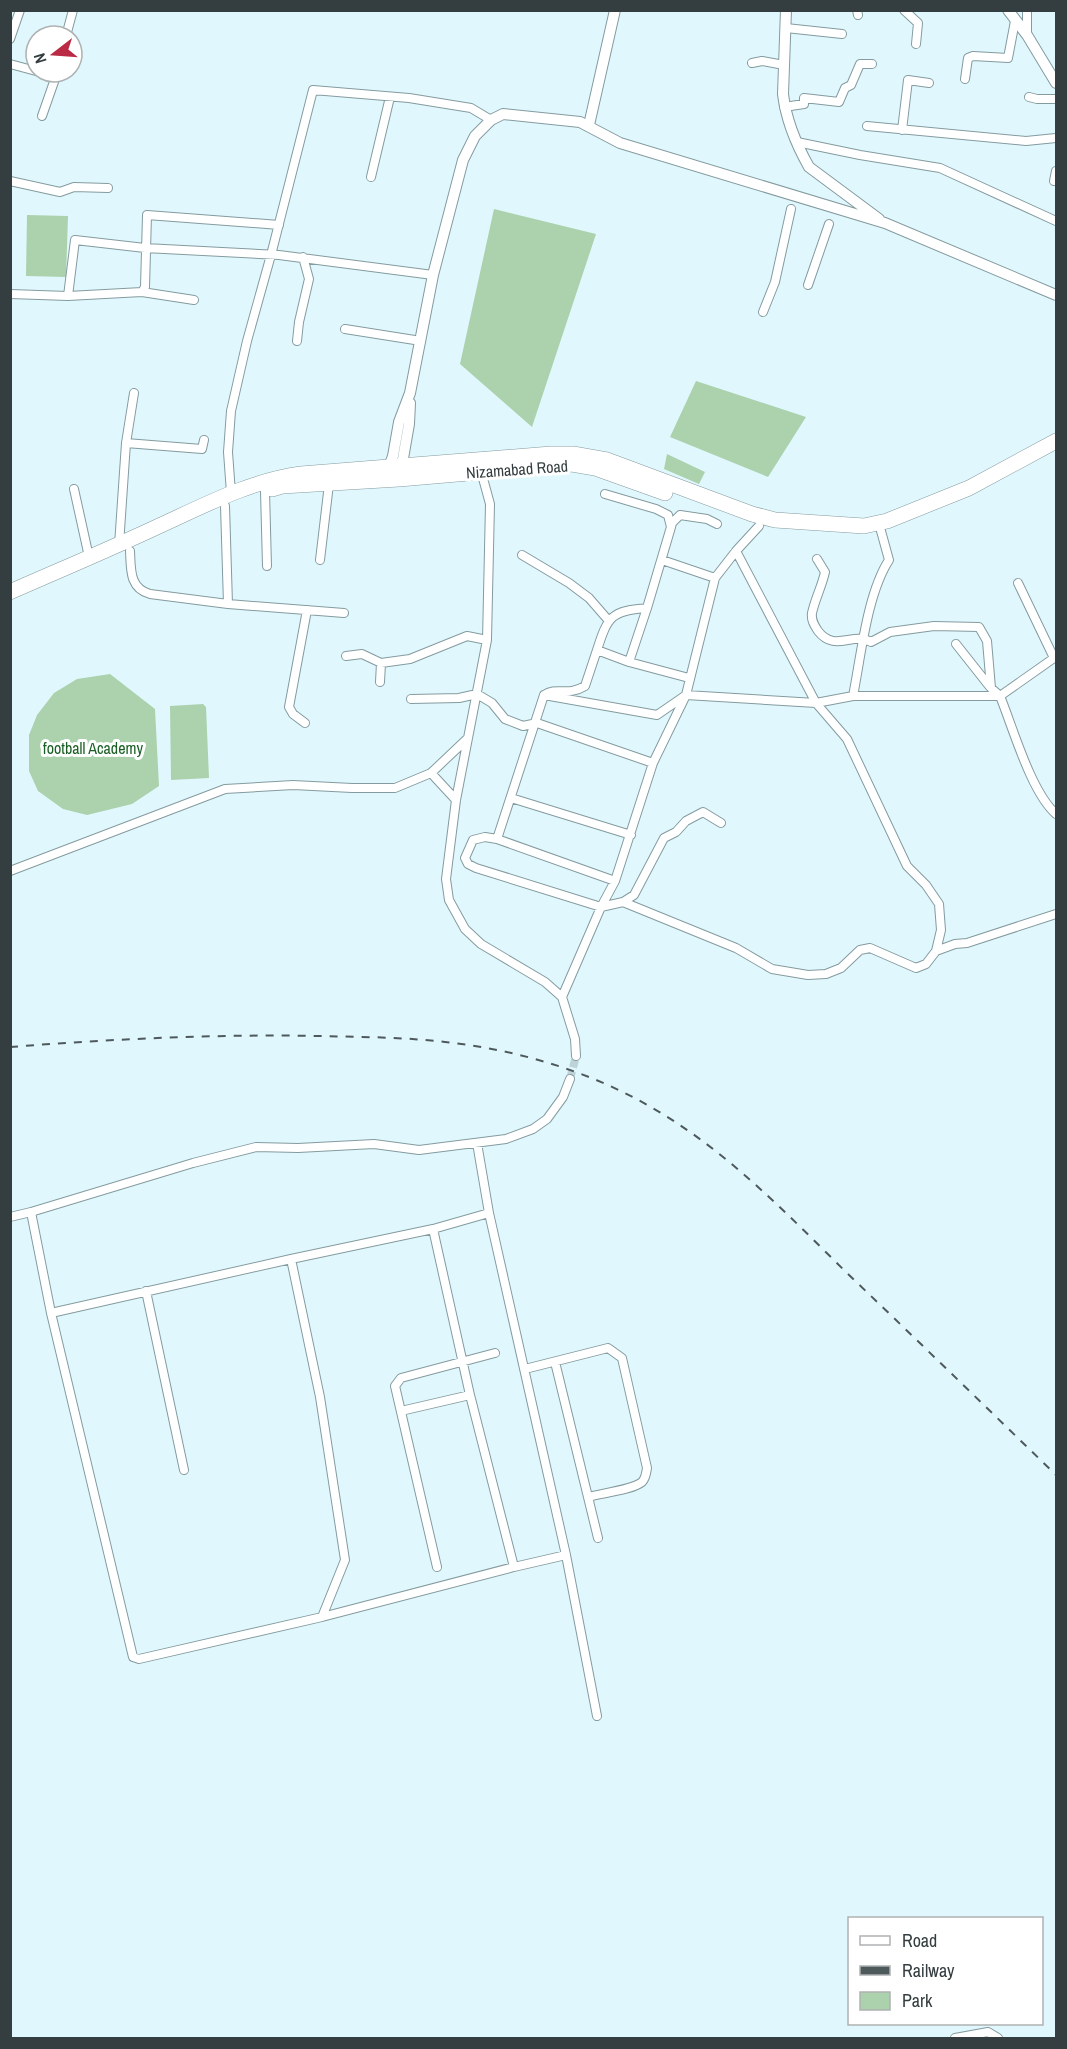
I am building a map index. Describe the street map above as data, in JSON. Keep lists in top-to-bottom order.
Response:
{
  "streets": {
    "highway": ["Nizamabad Road"]
  },
  "parks": ["football Academy"],
  "legend": ["Road", "Railway", "Park"],
  "north": "left"
}
